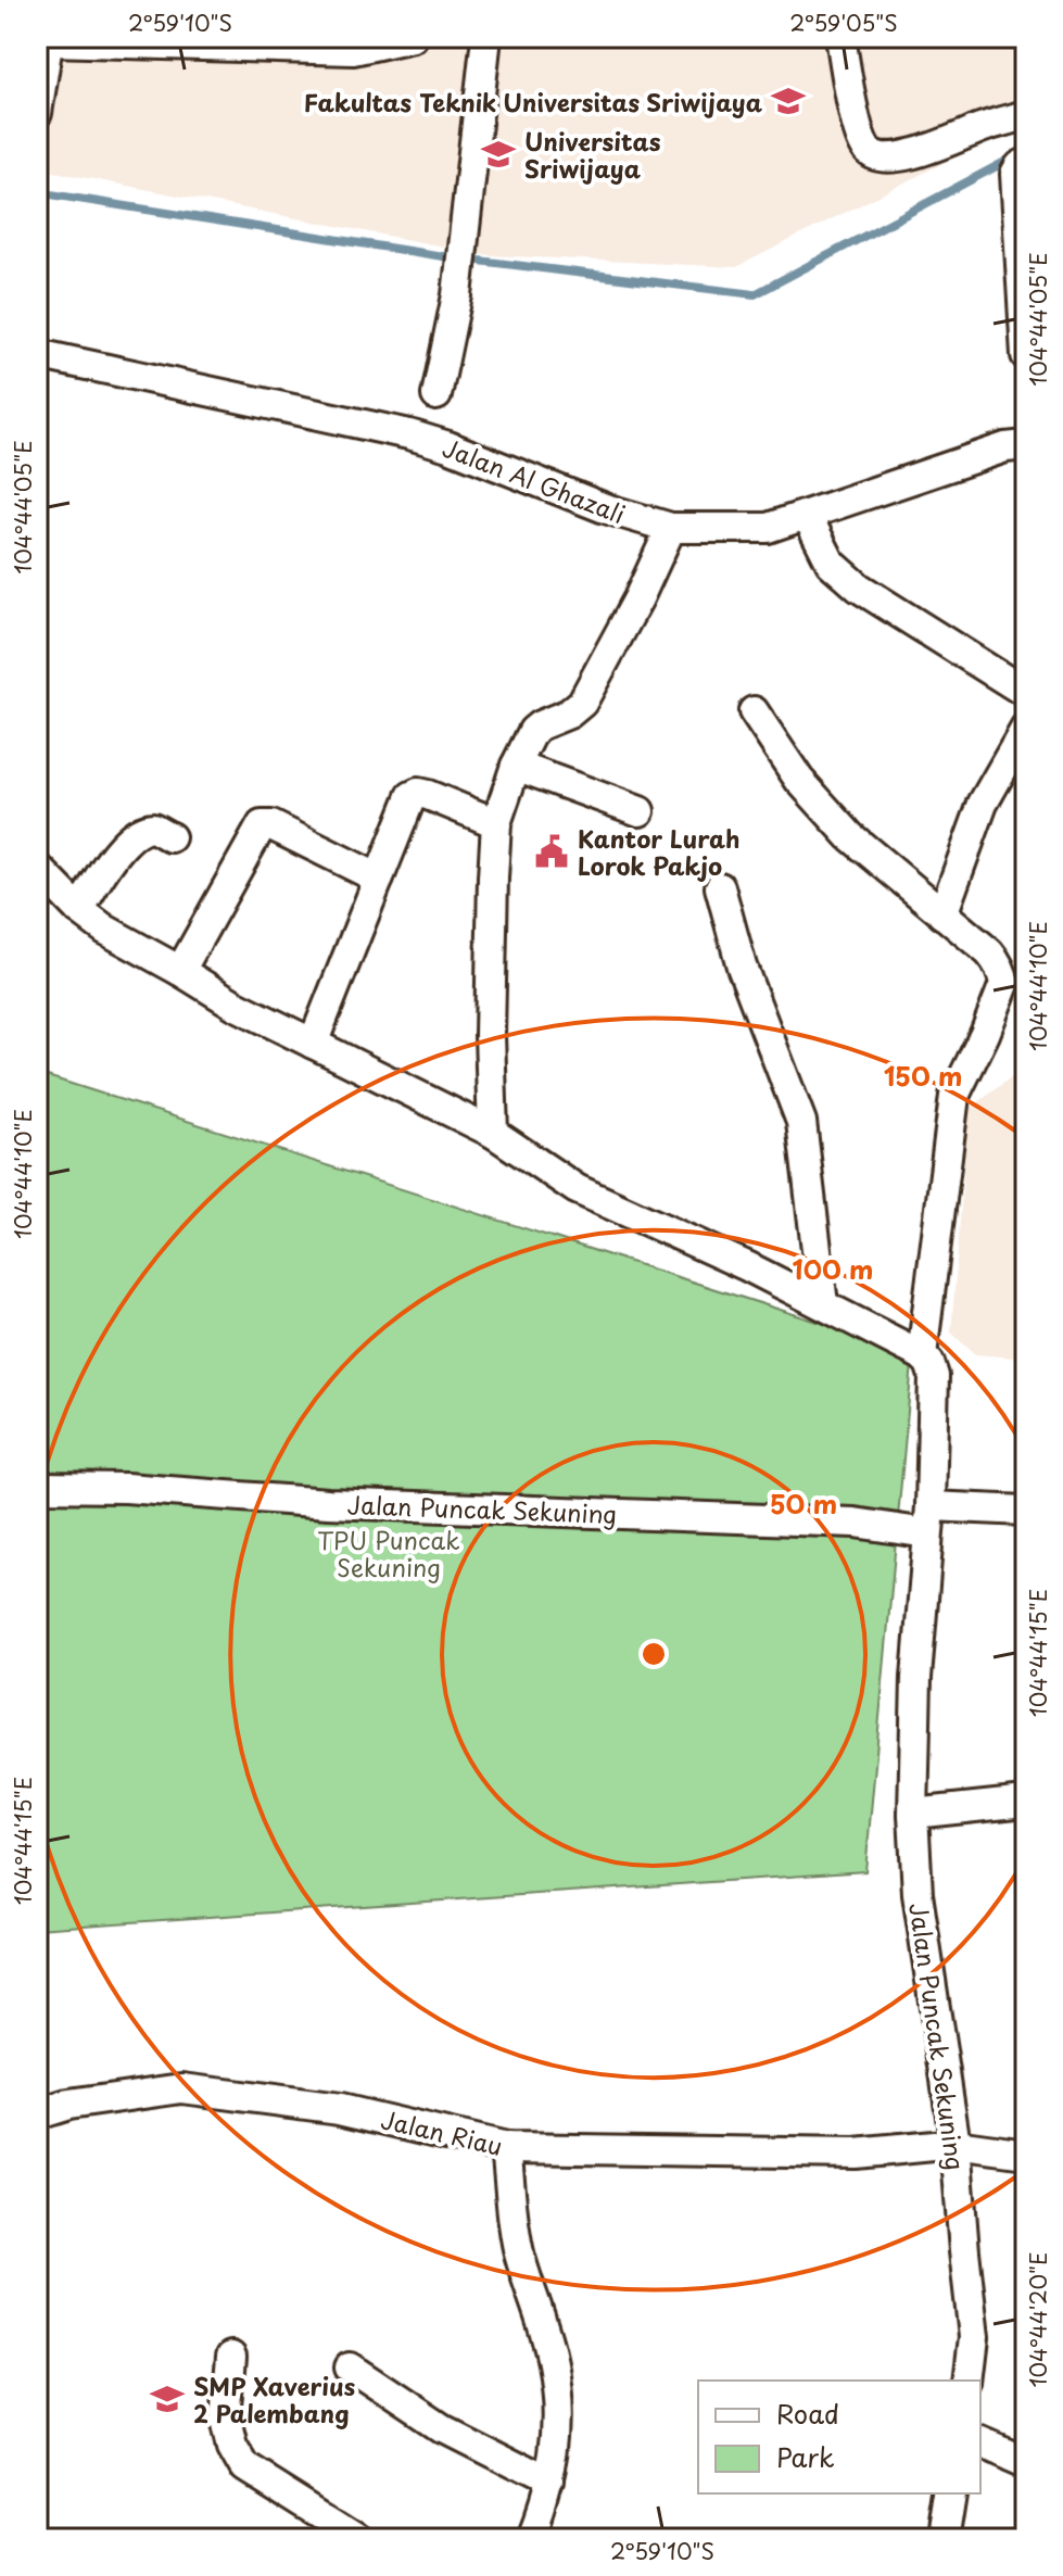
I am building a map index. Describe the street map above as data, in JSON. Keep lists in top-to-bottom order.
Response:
{
  "streets": {
    "street": ["Jalan Al Ghazali", "Jalan Puncak Sekuning", "Jalan Riau"]
  },
  "crossings": [
    ["Jalan Puncak Sekuning", "Jalan Riau"]
  ],
  "parks": ["TPU Puncak Sekuning"],
  "places": {
    "school or university": ["Fakultas Teknik Universitas Sriwijaya", "Universitas Sriwijaya", "SMP Xaverius 2 Palembang"],
    "public building": ["Kantor Lurah Lorok Pakjo"]
  },
  "legend": ["Road", "Park"],
  "coordinates": [
    "2°59'10\"S",
    "2°59'05\"S",
    "104°44'05\"E",
    "104°44'10\"E",
    "104°44'15\"E",
    "104°44'20\"E"
  ],
  "rings": ["150 m", "100 m", "50 m"]
}
